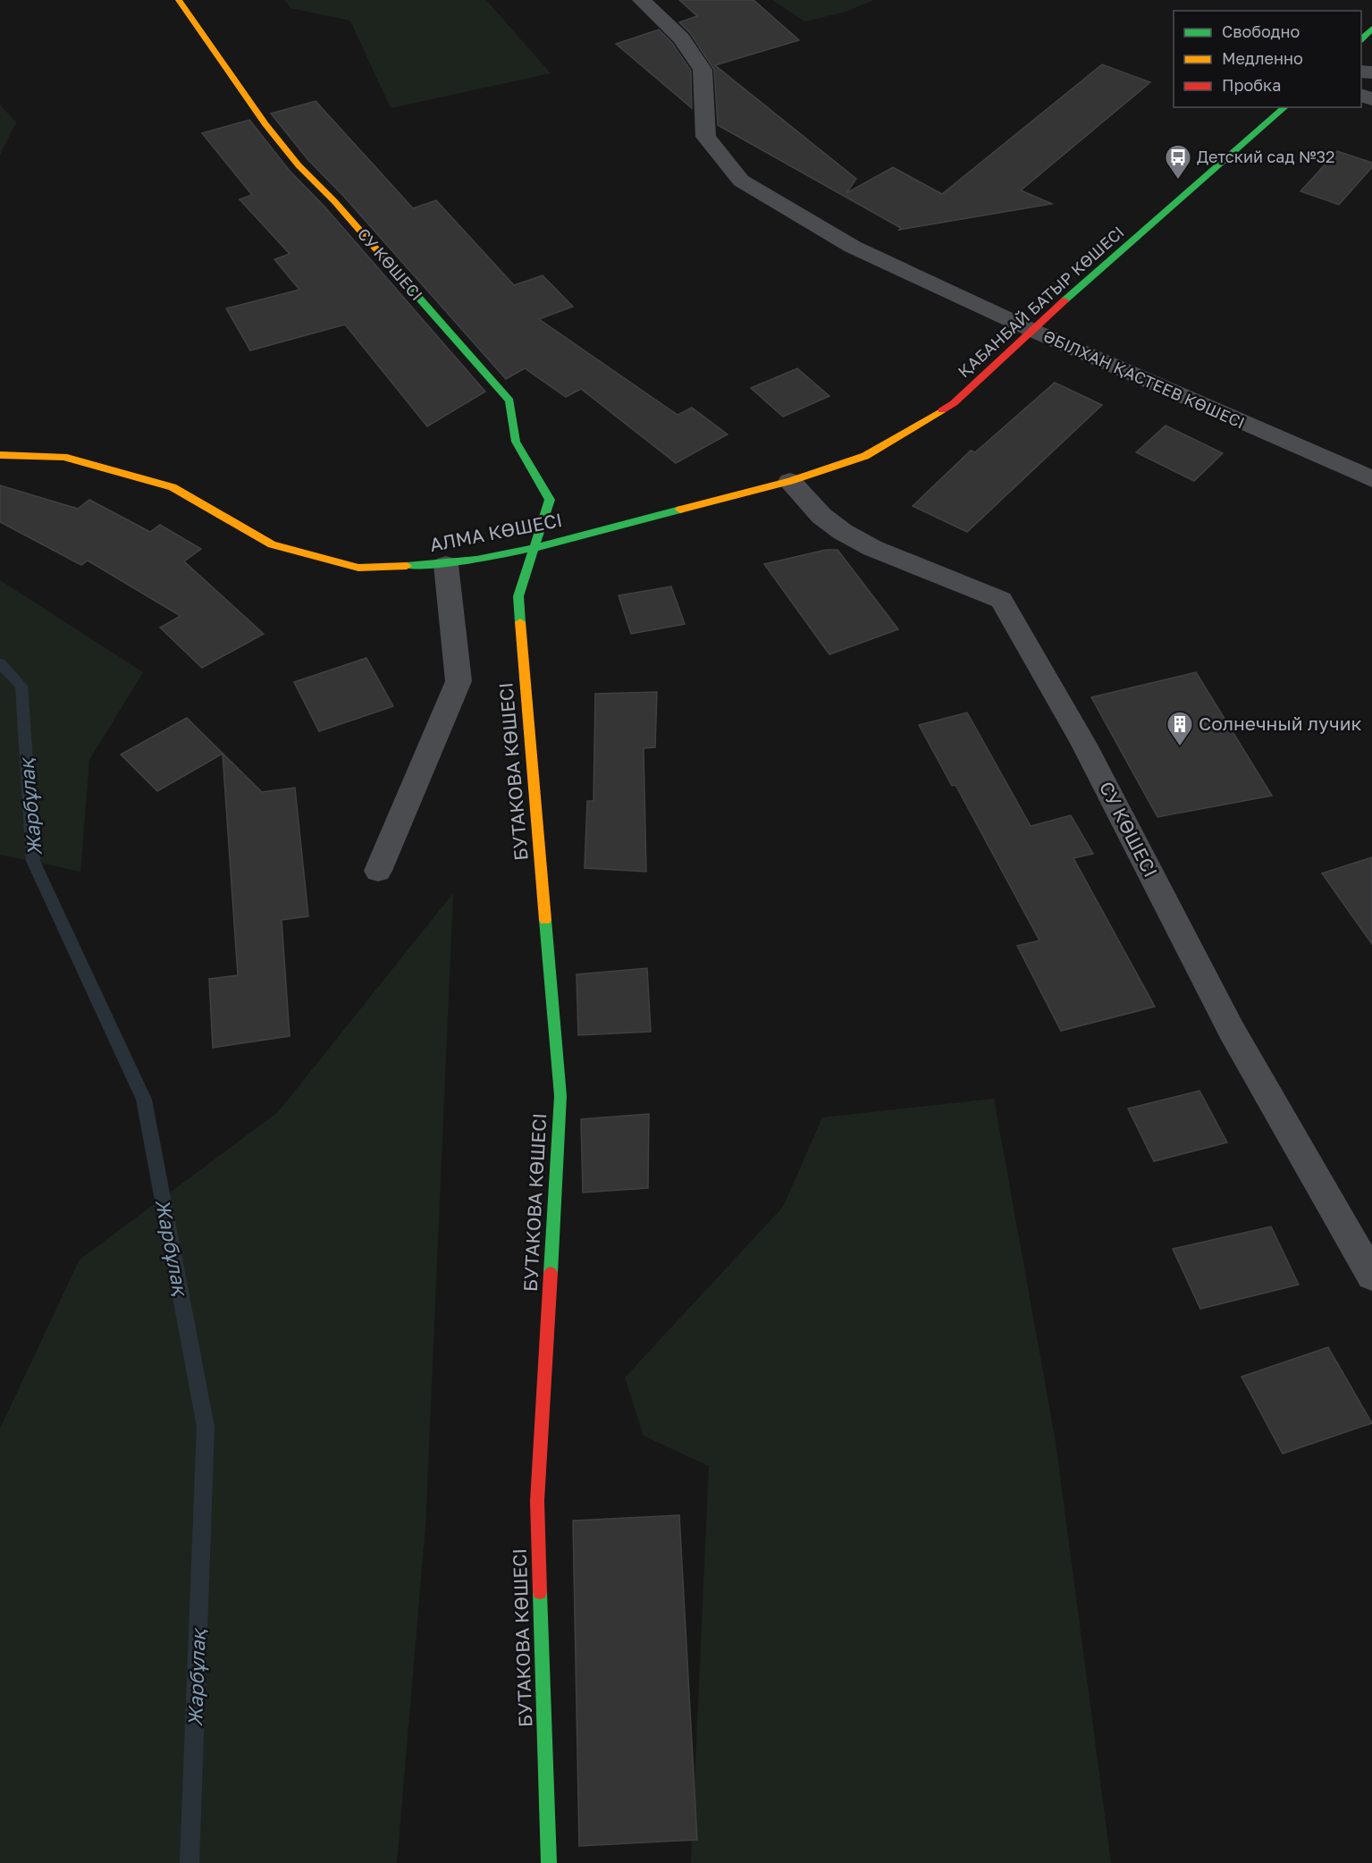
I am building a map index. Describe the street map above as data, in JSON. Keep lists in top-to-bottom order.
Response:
{
  "streets": {
    "street": [
      "СУ КӨШЕСІ",
      "ҚАБАНБАЙ БАТЫР КӨШЕСІ",
      "ӘБІЛХАН ҚАСТЕЕВ КӨШЕСІ",
      "АЛМА КӨШЕСІ",
      "БУТАКОВА КӨШЕСІ"
    ]
  },
  "crossings": [
    ["СУ КӨШЕСІ", "ҚАБАНБАЙ БАТЫР КӨШЕСІ"],
    ["СУ КӨШЕСІ", "АЛМА КӨШЕСІ"],
    ["СУ КӨШЕСІ", "БУТАКОВА КӨШЕСІ"],
    ["ҚАБАНБАЙ БАТЫР КӨШЕСІ", "ӘБІЛХАН ҚАСТЕЕВ КӨШЕСІ"],
    ["ҚАБАНБАЙ БАТЫР КӨШЕСІ", "АЛМА КӨШЕСІ"],
    ["АЛМА КӨШЕСІ", "БУТАКОВА КӨШЕСІ"]
  ],
  "water": ["Жарбұлақ"],
  "places": {
    "bus stop": ["Детский сад №32"],
    "building": ["Солнечный лучик"]
  },
  "legend": ["Свободно", "Медленно", "Пробка"]
}
